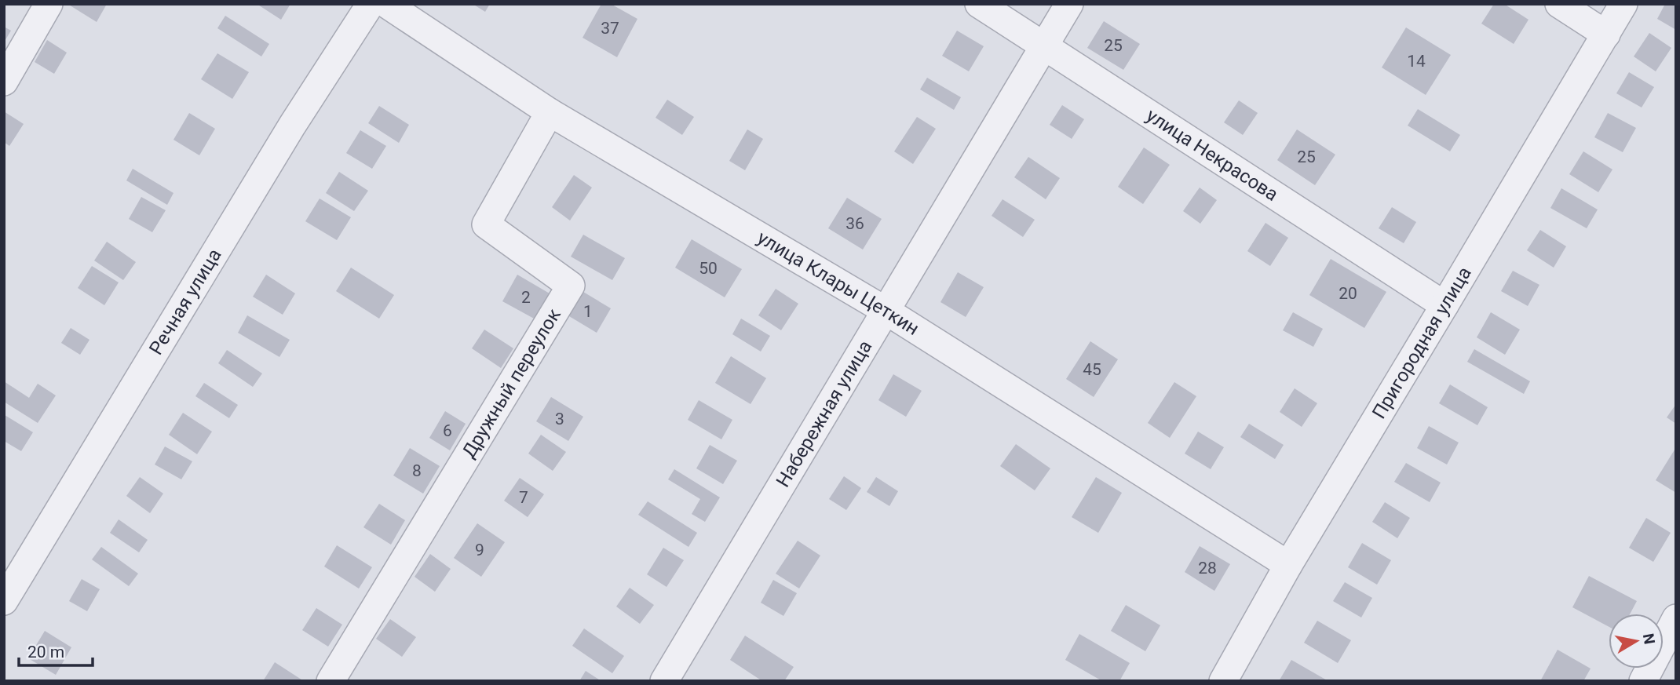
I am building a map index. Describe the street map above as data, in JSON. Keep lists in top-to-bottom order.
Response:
{
  "streets": {
    "street": [
      "улица Некрасова",
      "улица Клары Цеткин",
      "Речная улица",
      "Пригородная улица",
      "Дружный переулок",
      "Набережная улица"
    ]
  },
  "crossings": [
    ["улица Некрасова", "Пригородная улица"],
    ["улица Некрасова", "Набережная улица"],
    ["улица Клары Цеткин", "Пригородная улица"],
    ["улица Клары Цеткин", "Дружный переулок"],
    ["улица Клары Цеткин", "Набережная улица"]
  ],
  "house_numbers": [
    "37",
    "25",
    "14",
    "25",
    "36",
    "50",
    "20",
    "2",
    "1",
    "45",
    "3",
    "6",
    "8",
    "7",
    "9",
    "28"
  ],
  "scale_bar": "20 m",
  "north": "right"
}
